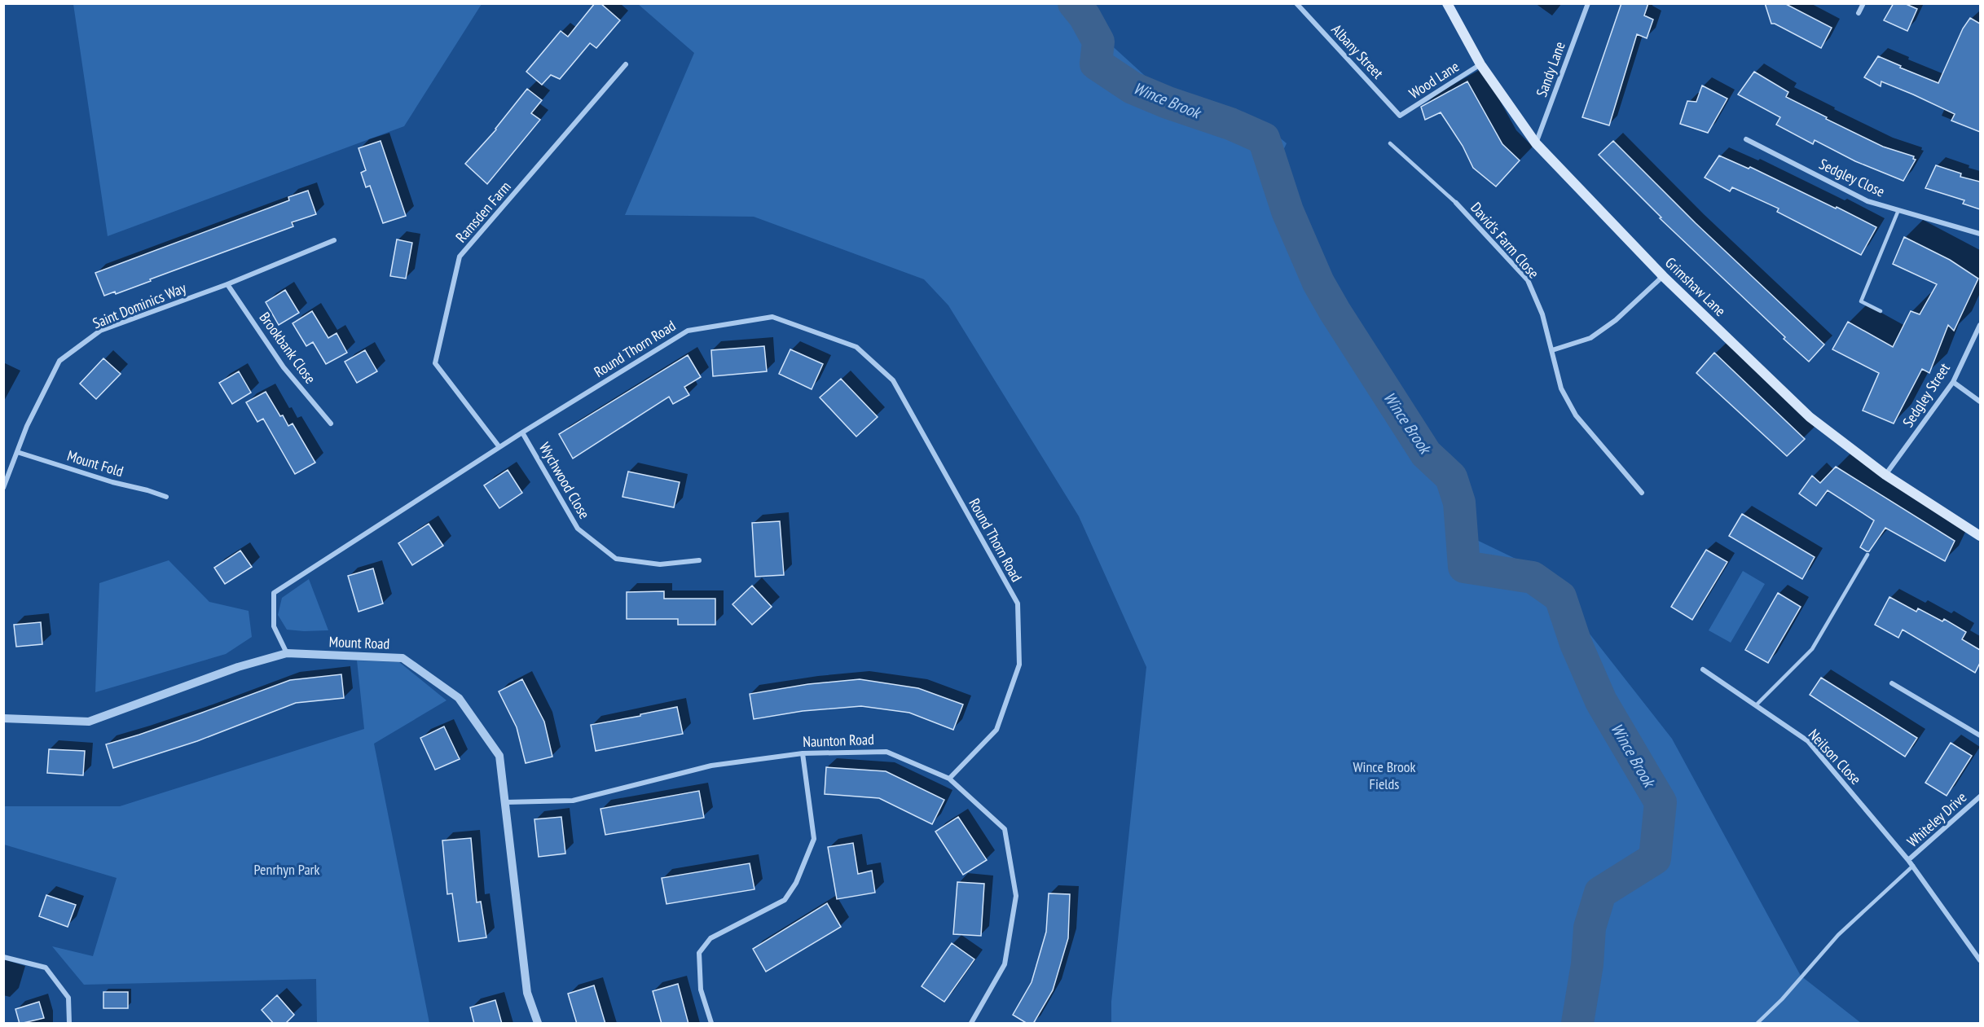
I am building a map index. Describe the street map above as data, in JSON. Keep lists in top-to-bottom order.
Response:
{
  "streets": {
    "main road": ["Grimshaw Lane"],
    "street": [
      "Albany Street",
      "Sandy Lane",
      "Wood Lane",
      "Sedgley Close",
      "Ramsden Farm",
      "David's Farm Close",
      "Saint Dominics Way",
      "Brookbank Close",
      "Round Thorn Road",
      "Sedgley Street",
      "Mount Fold",
      "Wychwood Close",
      "Mount Road",
      "Naunton Road",
      "Neilson Close",
      "Whiteley Drive"
    ]
  },
  "crossings": [
    ["Albany Street", "Wood Lane"],
    ["Sandy Lane", "Grimshaw Lane"],
    ["Wood Lane", "Grimshaw Lane"],
    ["Ramsden Farm", "Round Thorn Road"],
    ["Grimshaw Lane", "Sedgley Street"],
    ["Saint Dominics Way", "Brookbank Close"],
    ["Saint Dominics Way", "Mount Fold"],
    ["Round Thorn Road", "Wychwood Close"],
    ["Round Thorn Road", "Mount Road"],
    ["Round Thorn Road", "Naunton Road"],
    ["Mount Road", "Naunton Road"],
    ["Neilson Close", "Whiteley Drive"]
  ],
  "water": ["Wince Brook"],
  "parks": ["Wince Brook Fields", "Penrhyn Park"]
}
